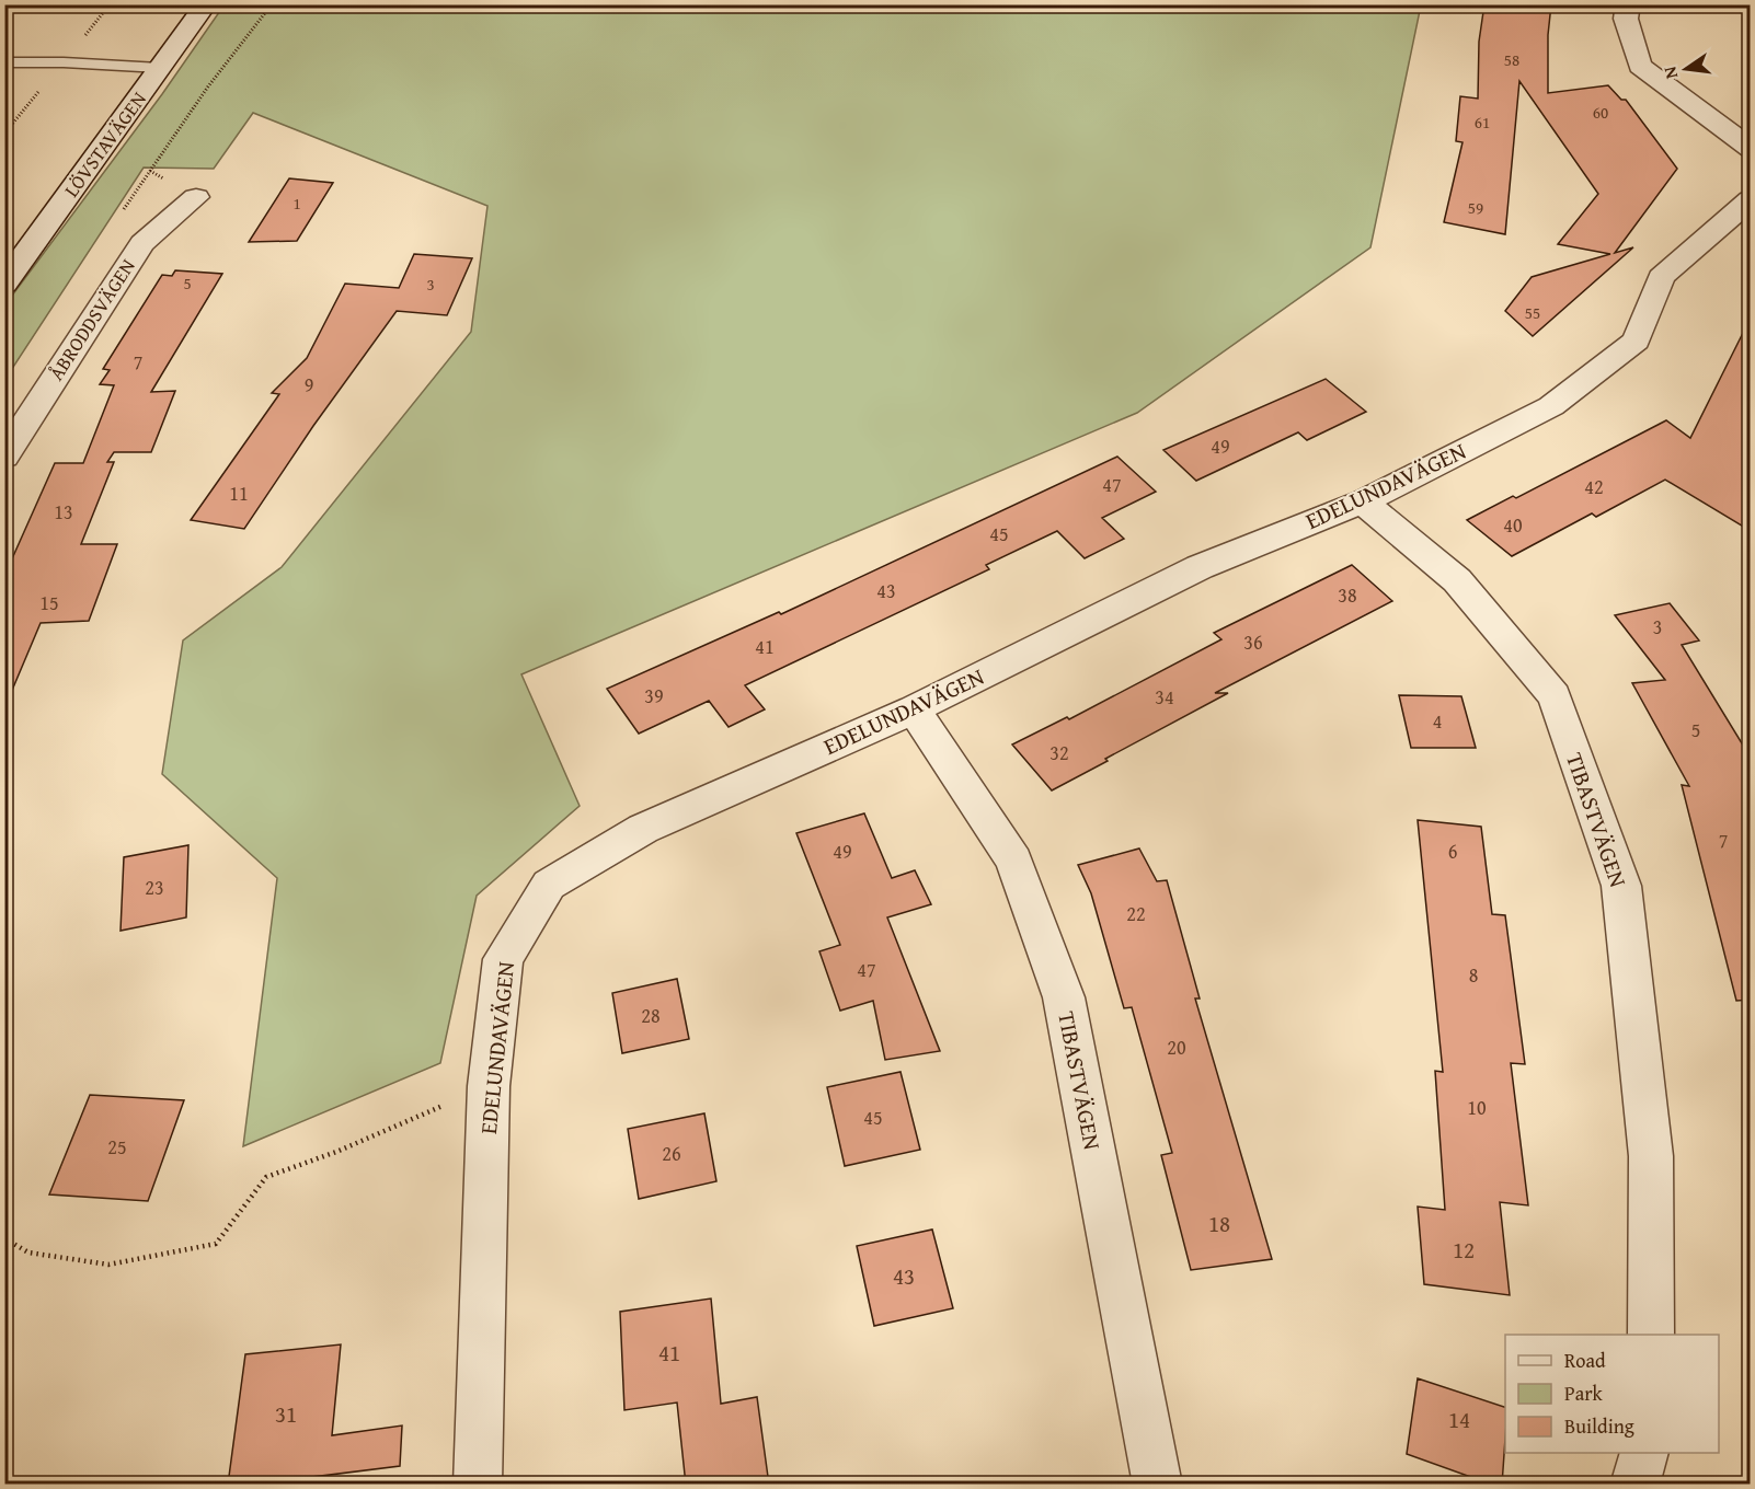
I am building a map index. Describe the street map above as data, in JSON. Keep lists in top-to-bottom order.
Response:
{
  "streets": {
    "street": [
      "LÖVSTAVÄGEN",
      "ÅBRODDSVÄGEN",
      "EDELUNDAVÄGEN",
      "TIBASTVÄGEN"
    ]
  },
  "crossings": [
    ["EDELUNDAVÄGEN", "TIBASTVÄGEN"]
  ],
  "house_numbers": [
    "58",
    "60",
    "61",
    "1",
    "59",
    "5",
    "3",
    "55",
    "7",
    "9",
    "49",
    "47",
    "42",
    "11",
    "13",
    "40",
    "45",
    "43",
    "38",
    "15",
    "3",
    "36",
    "41",
    "39",
    "34",
    "4",
    "5",
    "32",
    "7",
    "49",
    "6",
    "23",
    "22",
    "47",
    "8",
    "28",
    "20",
    "10",
    "45",
    "25",
    "26",
    "18",
    "12",
    "43",
    "41",
    "31",
    "14"
  ],
  "legend": ["Road", "Park", "Building"],
  "north": "left"
}
